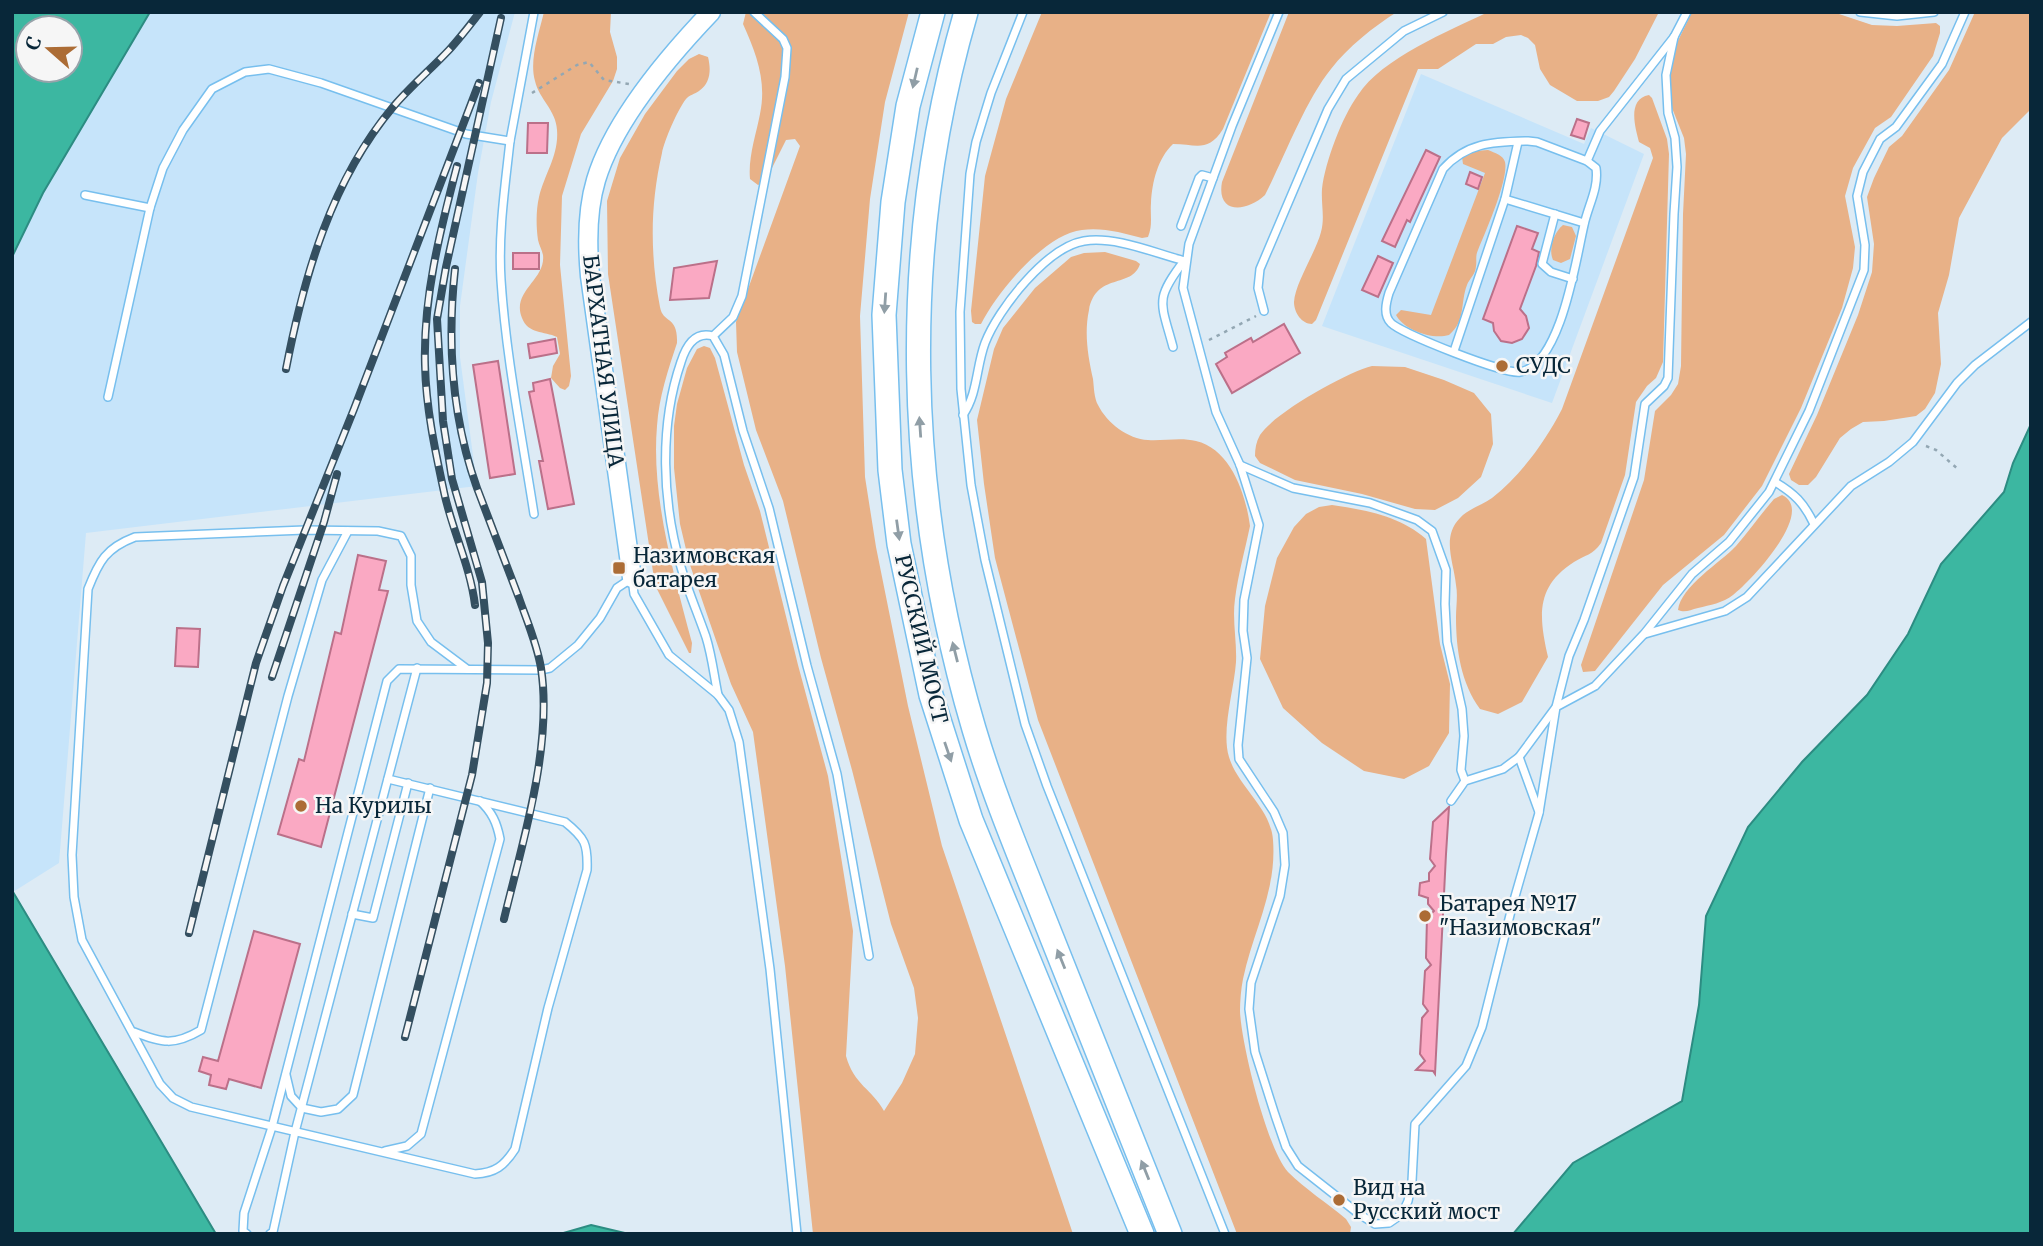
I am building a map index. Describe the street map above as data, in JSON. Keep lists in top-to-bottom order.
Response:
{
  "streets": {
    "main road": ["РУССКИЙ МОСТ"],
    "street": ["БАРХАТНАЯ УЛИЦА"]
  },
  "places": {
    "other": [
      "СУДС",
      "На Курилы",
      "Батарея №17 \"Назимовская\"",
      "Вид на Русский мост"
    ],
    "transit": ["Назимовская батарея"]
  },
  "north": "left"
}
